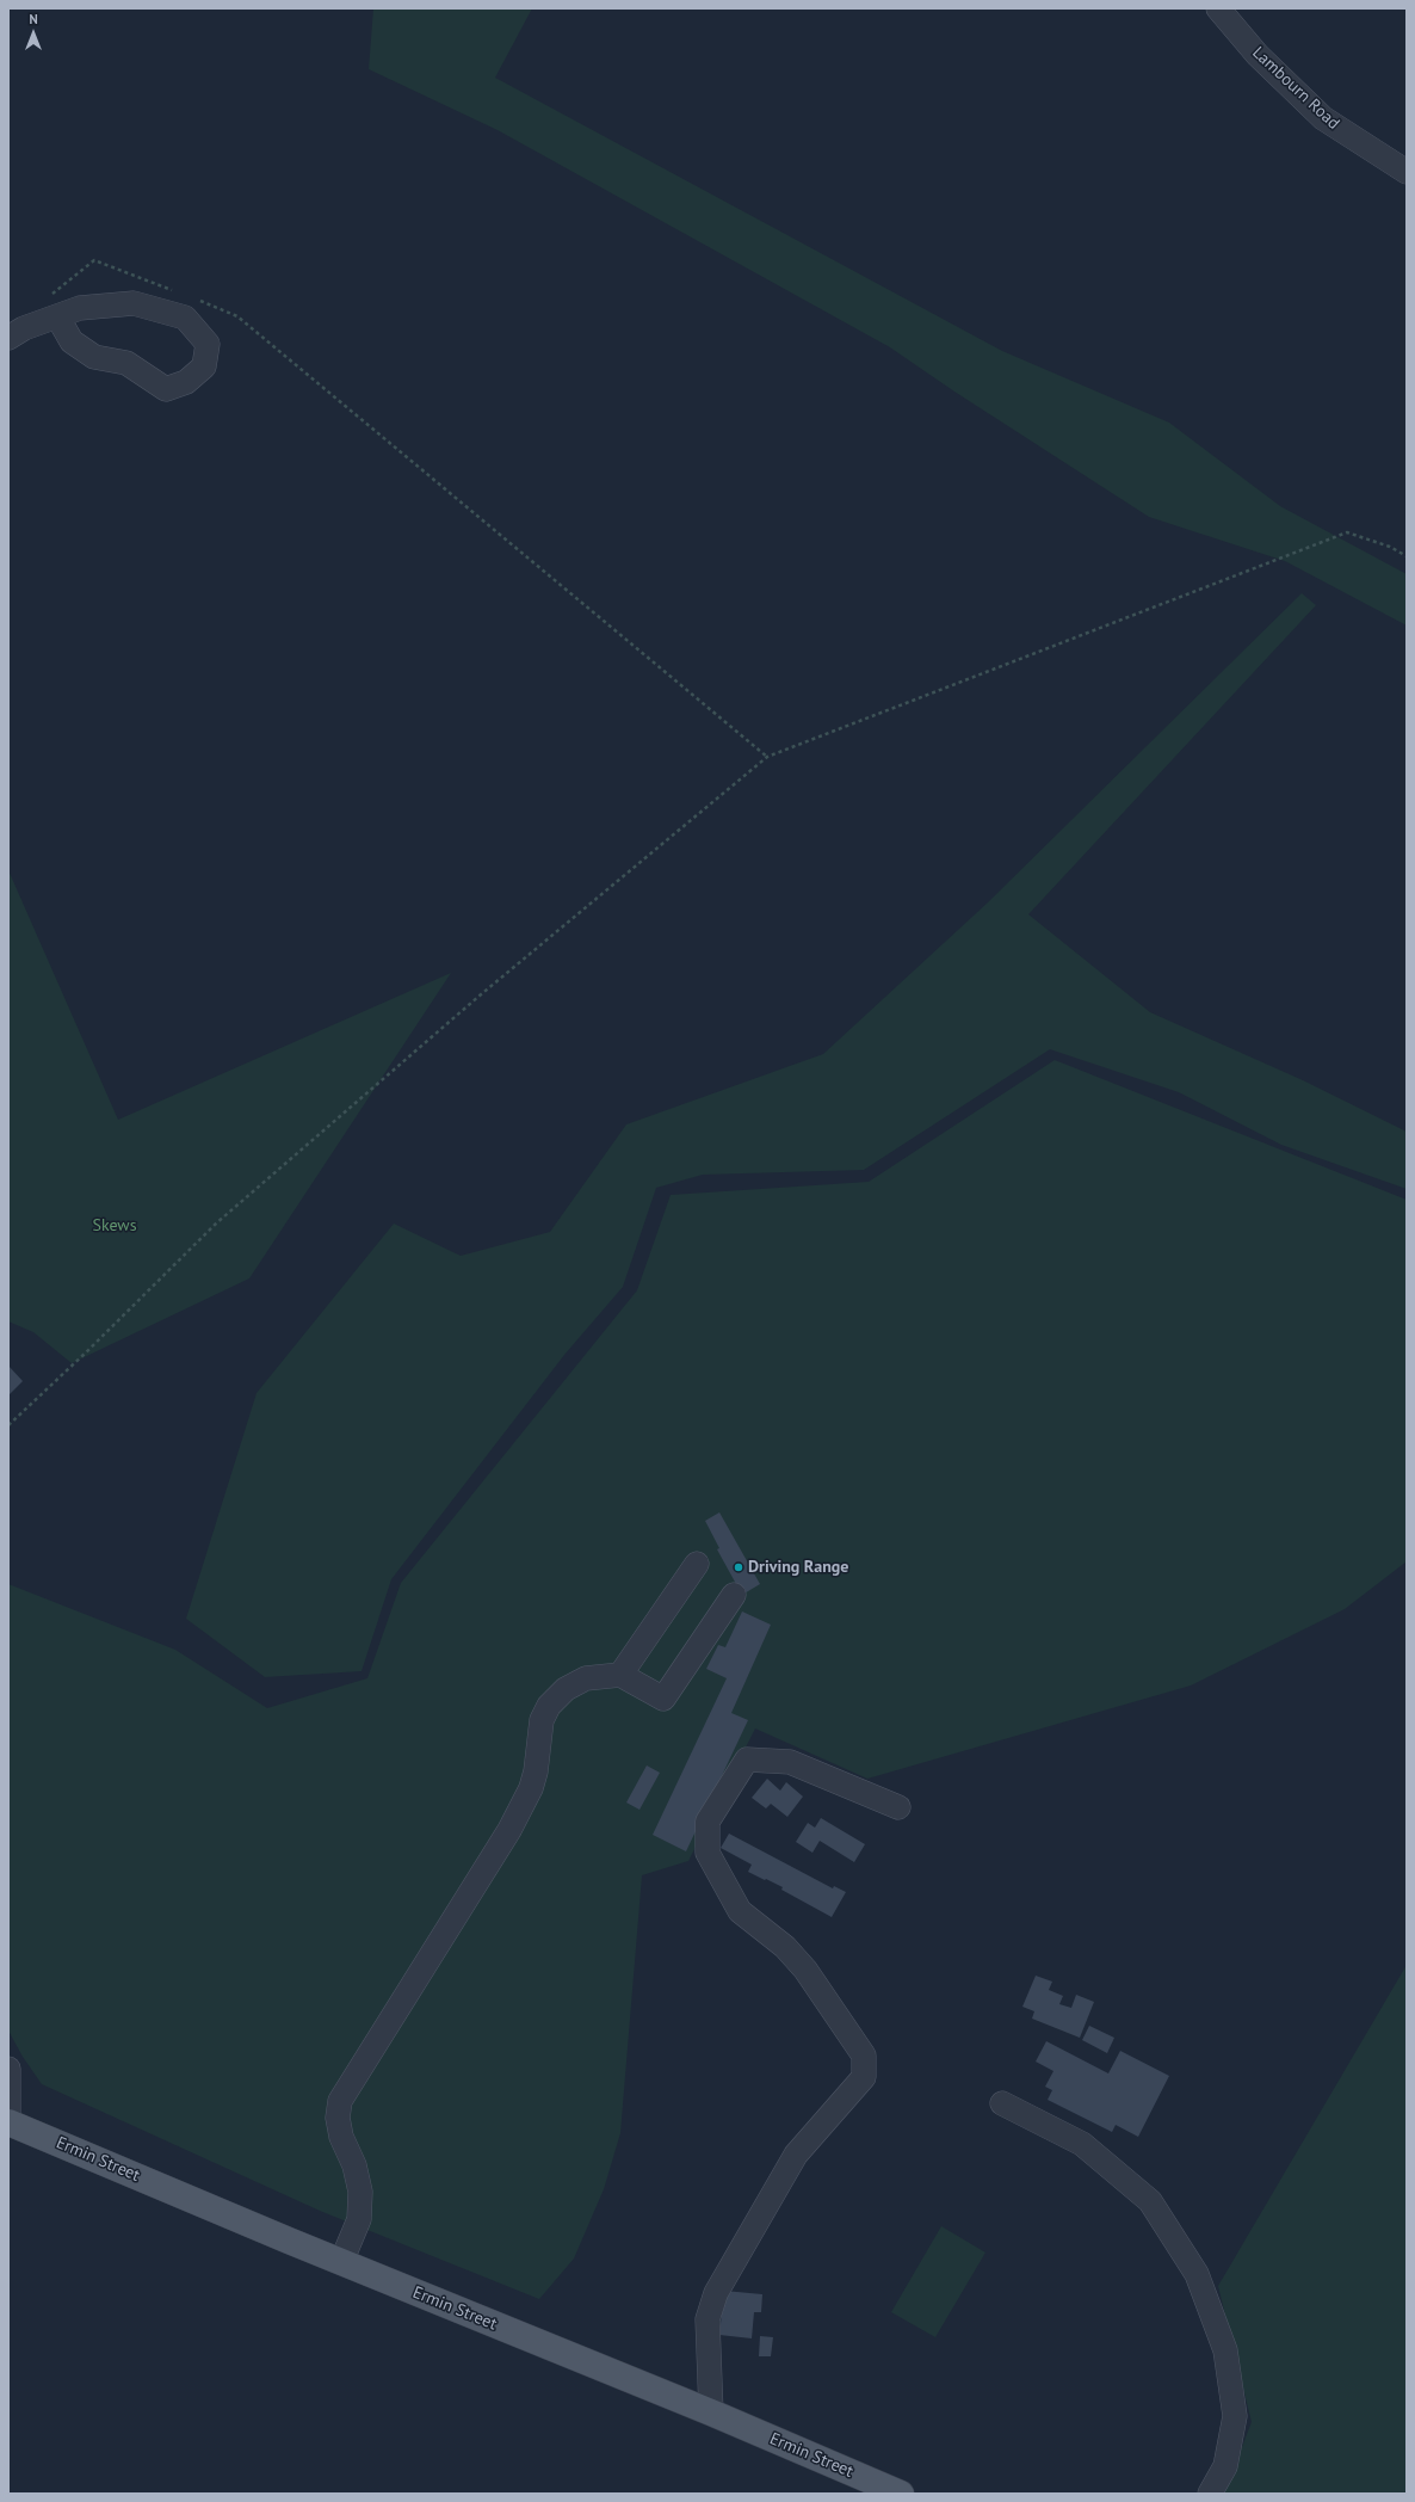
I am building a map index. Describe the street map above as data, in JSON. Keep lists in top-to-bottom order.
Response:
{
  "streets": {
    "main road": ["Ermin Street"],
    "street": ["Lambourn Road"]
  },
  "parks": ["Skews"],
  "places": ["Driving Range"],
  "north": "top"
}
